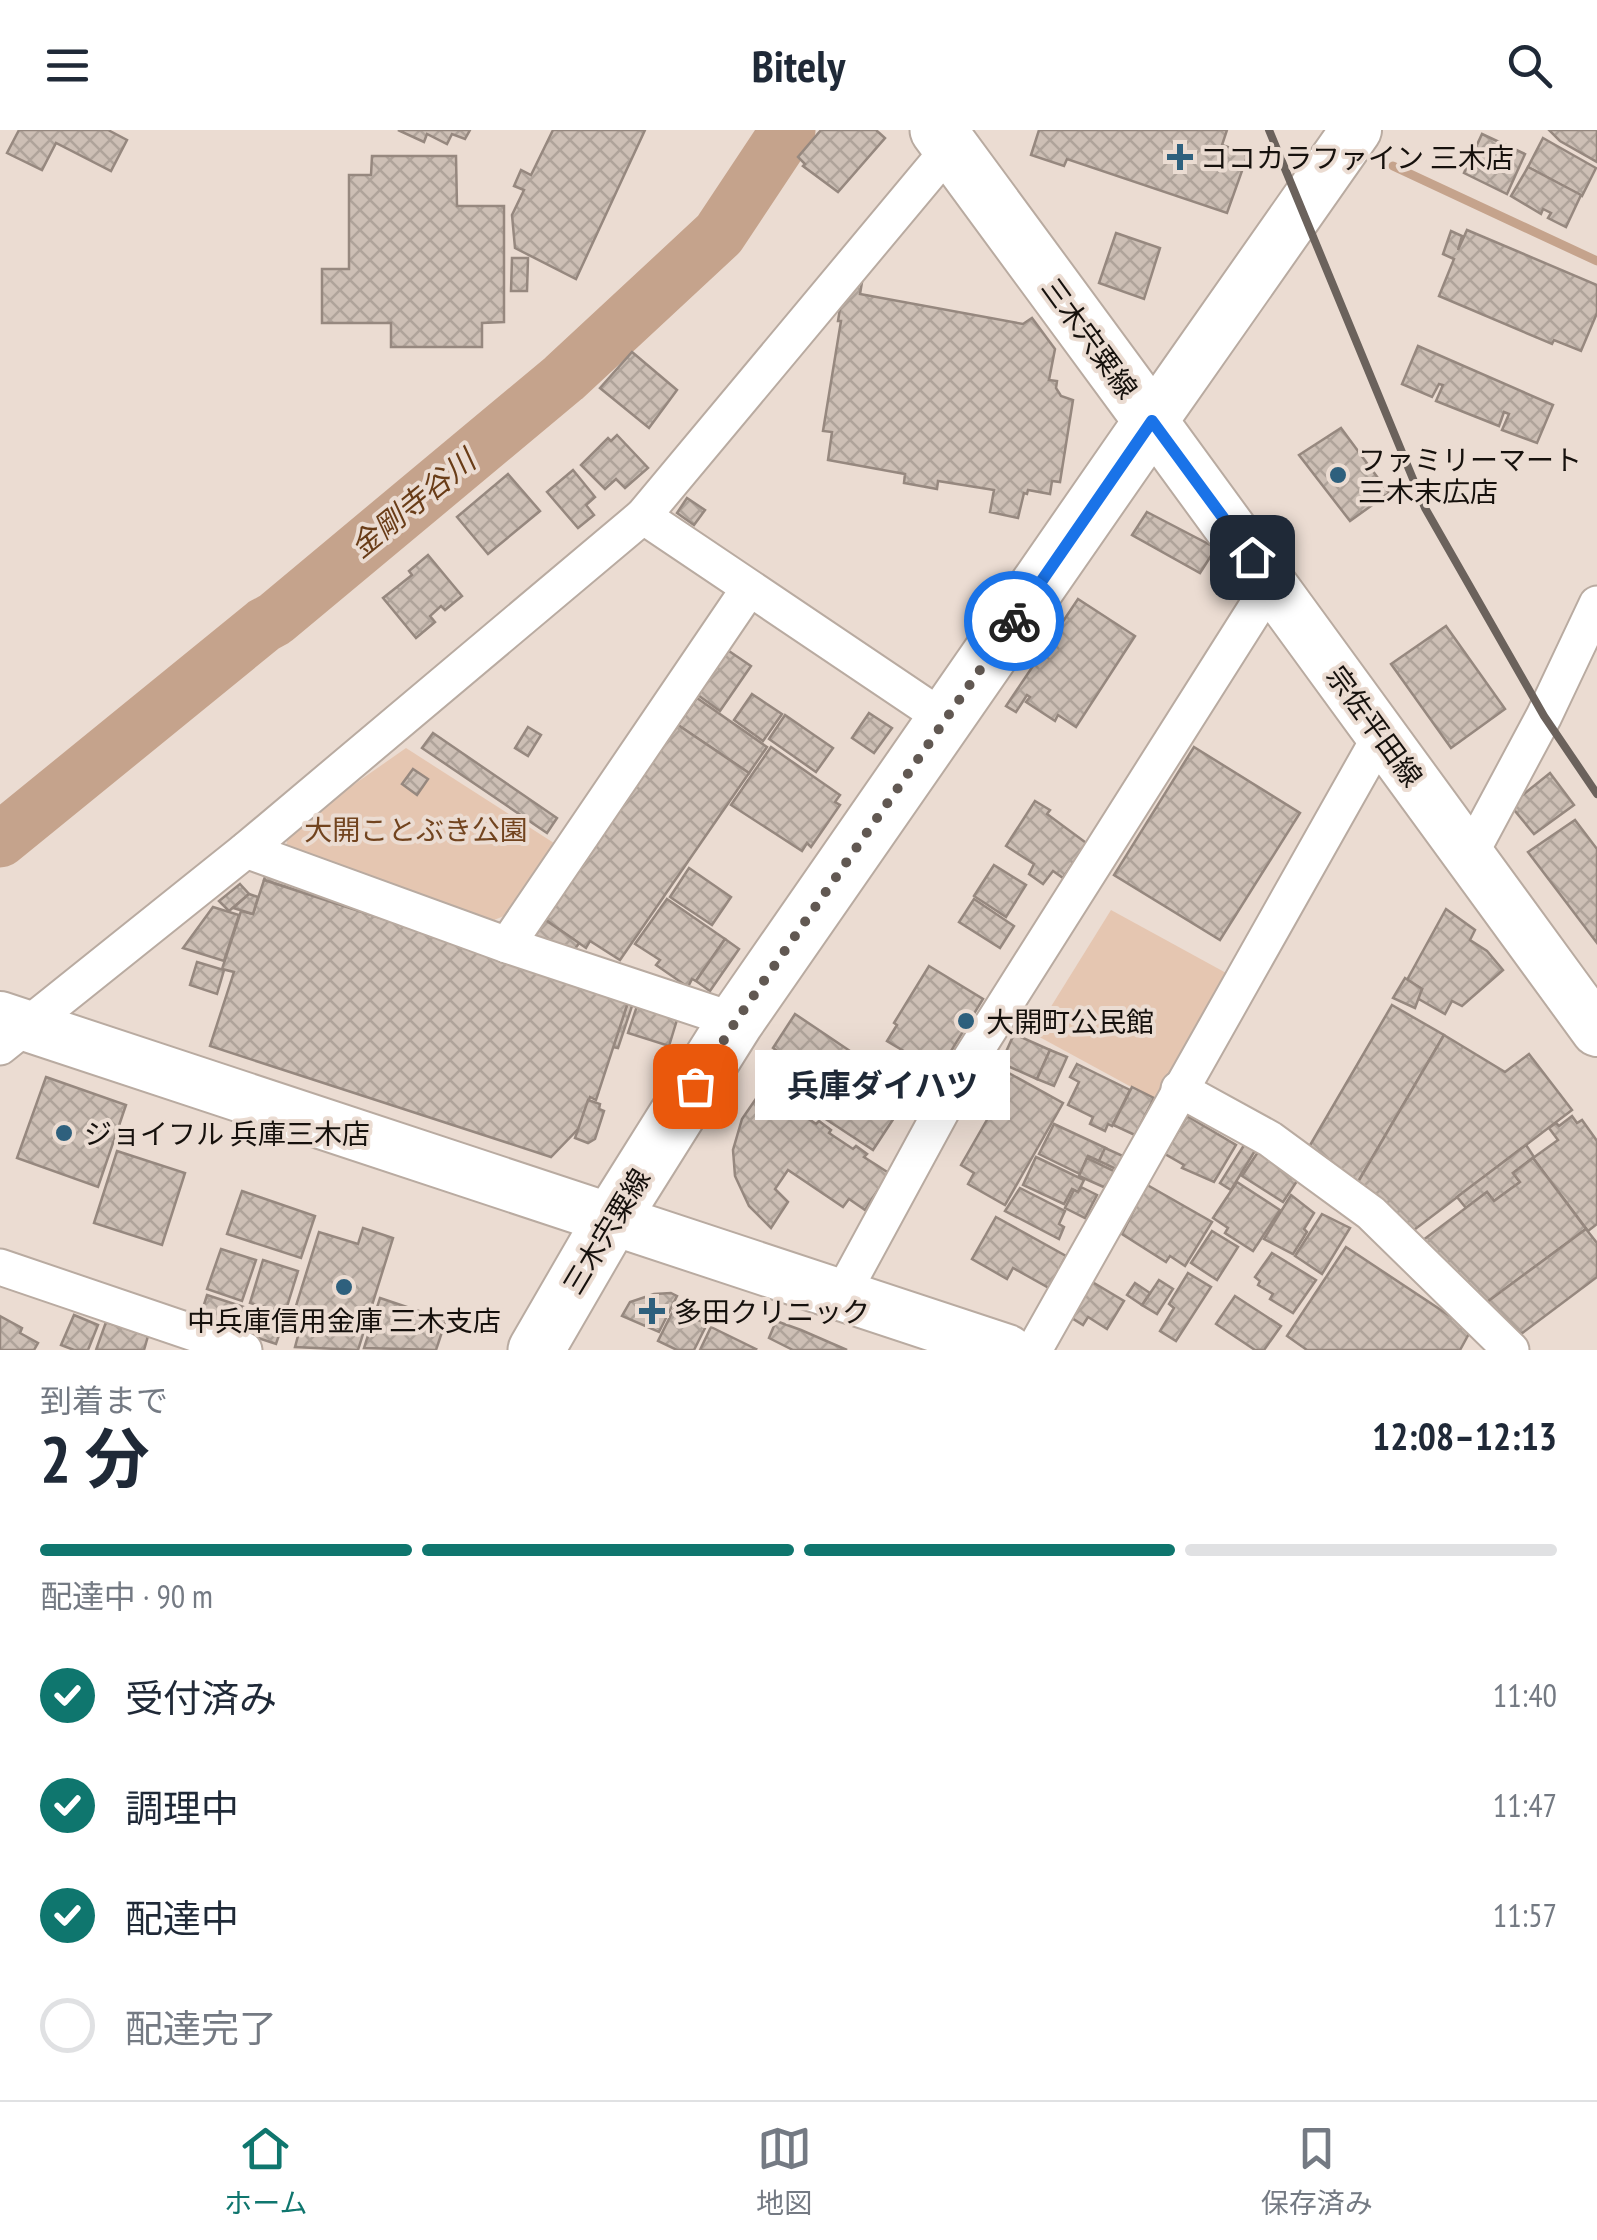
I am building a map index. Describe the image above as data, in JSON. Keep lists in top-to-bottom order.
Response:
{
  "streets": {
    "main road": ["三木宍粟線"],
    "street": ["宗佐平田線"]
  },
  "crossings": [
    ["三木宍粟線", "宗佐平田線"]
  ],
  "water": ["金剛寺谷川"],
  "parks": ["大開ことぶき公園"],
  "places": {
    "health": ["ココカラファイン 三木店", "多田クリニック"],
    "other": [
      "ファミリーマート 三木末広店",
      "大開町公民館",
      "兵庫ダイハツ",
      "ジョイフル 兵庫三木店",
      "中兵庫信用金庫 三木支店"
    ]
  },
  "page": {
    "header": "Bitely",
    "bubble": "兵庫ダイハツ",
    "heading": ["2 分", "到着まで", "12:08–12:13"],
    "bar": "配達中 · 90 m",
    "list": [
      ["受付済み", "11:40"],
      ["調理中", "11:47"],
      ["配達中", "11:57"],
      "配達完了"
    ],
    "tabs": ["ホーム", "地図", "保存済み"]
  }
}
